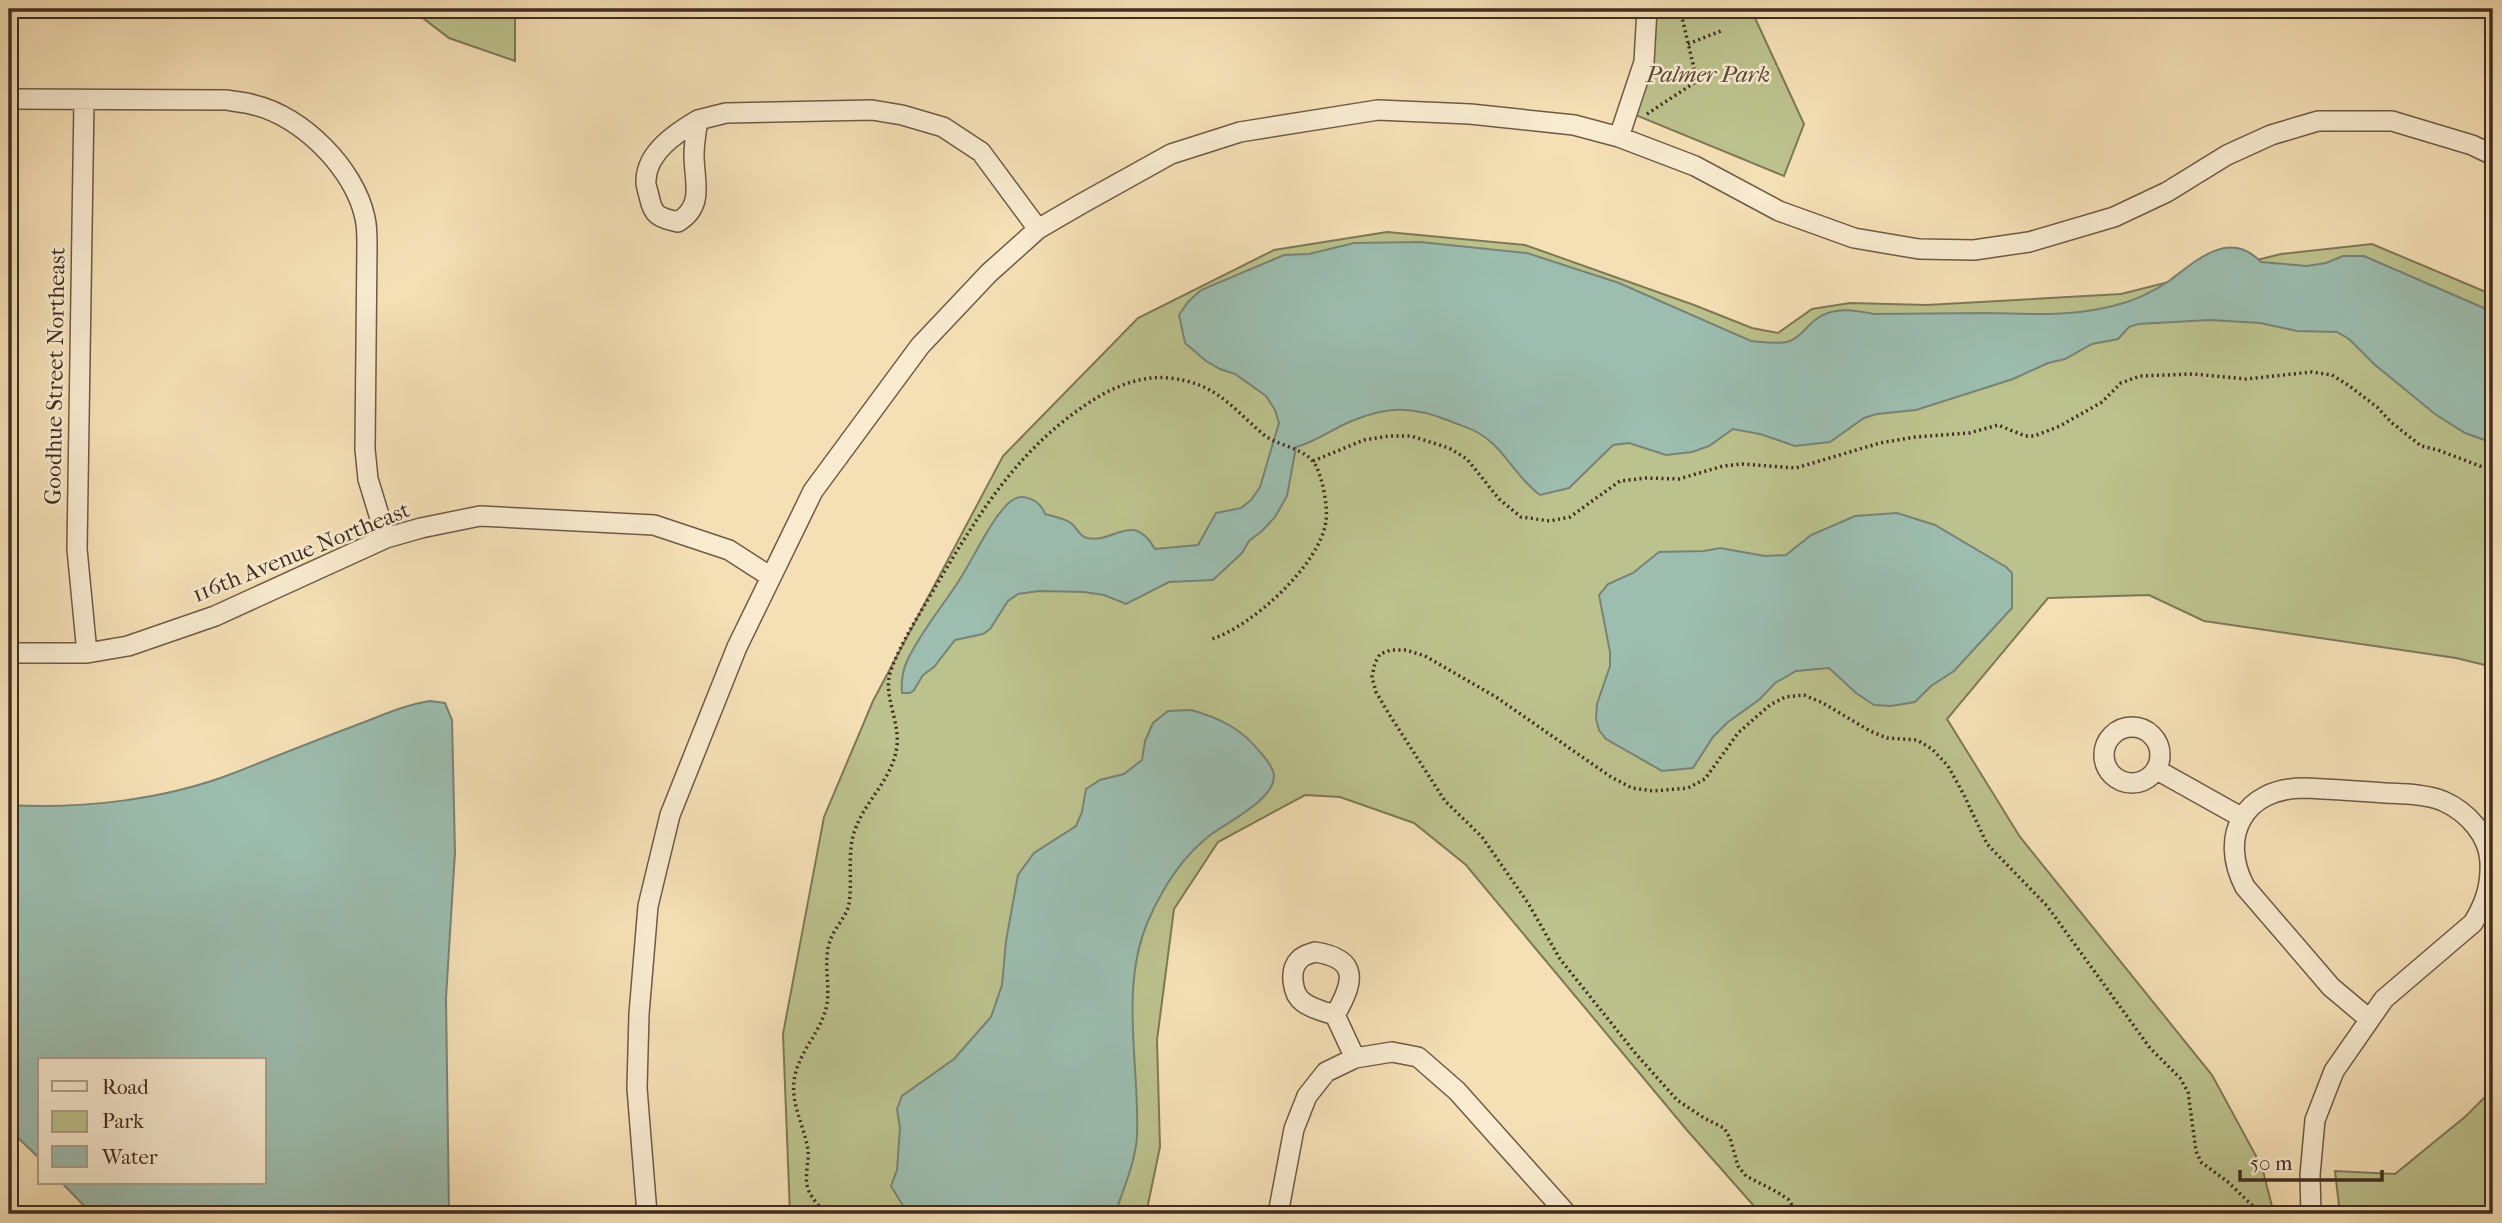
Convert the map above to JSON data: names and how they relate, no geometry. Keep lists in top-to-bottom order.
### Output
{
  "streets": {
    "street": ["Goodhue Street Northeast", "116th Avenue Northeast"]
  },
  "crossings": [
    ["Goodhue Street Northeast", "116th Avenue Northeast"]
  ],
  "parks": ["Palmer Park"],
  "legend": ["Road", "Park", "Water"],
  "scale_bar": "50 m"
}
